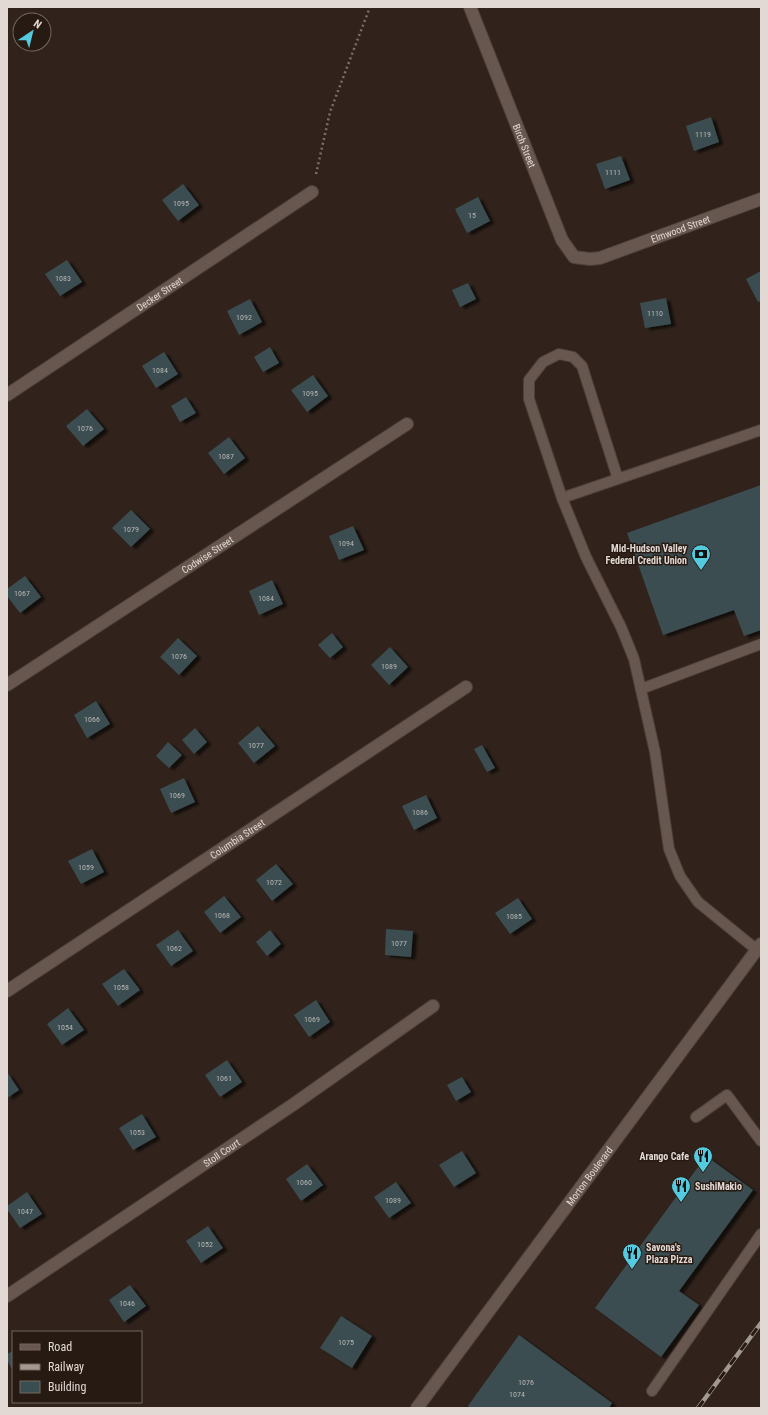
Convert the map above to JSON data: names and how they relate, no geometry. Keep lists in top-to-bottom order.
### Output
{
  "streets": {
    "street": [
      "Birch Street",
      "Elmwood Street",
      "Decker Street",
      "Codwise Street",
      "Columbia Street",
      "Stoll Court",
      "Morton Boulevard"
    ]
  },
  "crossings": [
    ["Birch Street", "Elmwood Street"]
  ],
  "places": {
    "bank": ["Mid-Hudson Valley Federal Credit Union"],
    "restaurant": ["Arango Cafe", "SushiMakio", "Savona's Plaza Pizza"]
  },
  "house_numbers": [
    "1119",
    "1111",
    "1095",
    "15",
    "1083",
    "1110",
    "1092",
    "1084",
    "1095",
    "1076",
    "1087",
    "1079",
    "1094",
    "1067",
    "1084",
    "1076",
    "1089",
    "1066",
    "1077",
    "1069",
    "1086",
    "1059",
    "1072",
    "1068",
    "1085",
    "1077",
    "1062",
    "1058",
    "1069",
    "1054",
    "1061",
    "1053",
    "1060",
    "1089",
    "1047",
    "1052",
    "1046",
    "1075",
    "1076",
    "1074"
  ],
  "legend": ["Road", "Railway", "Building"],
  "north": "top right"
}
